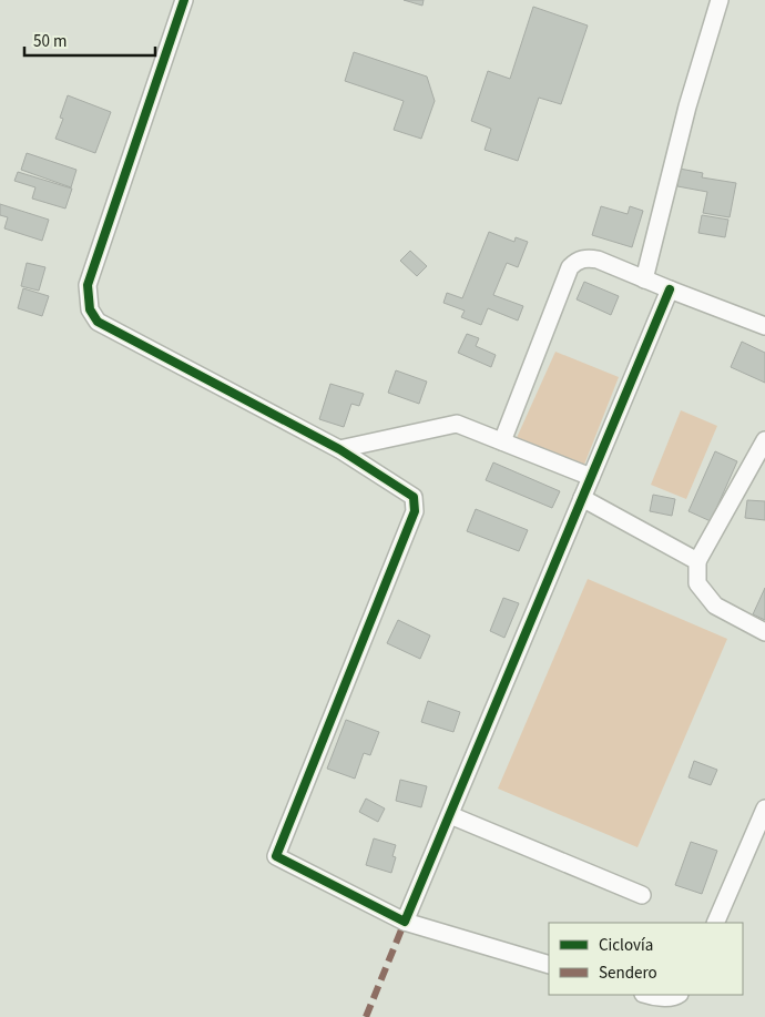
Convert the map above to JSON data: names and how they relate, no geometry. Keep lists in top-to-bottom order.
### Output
{
  "legend": ["Ciclovía", "Sendero"],
  "scale_bar": "50 m"
}
